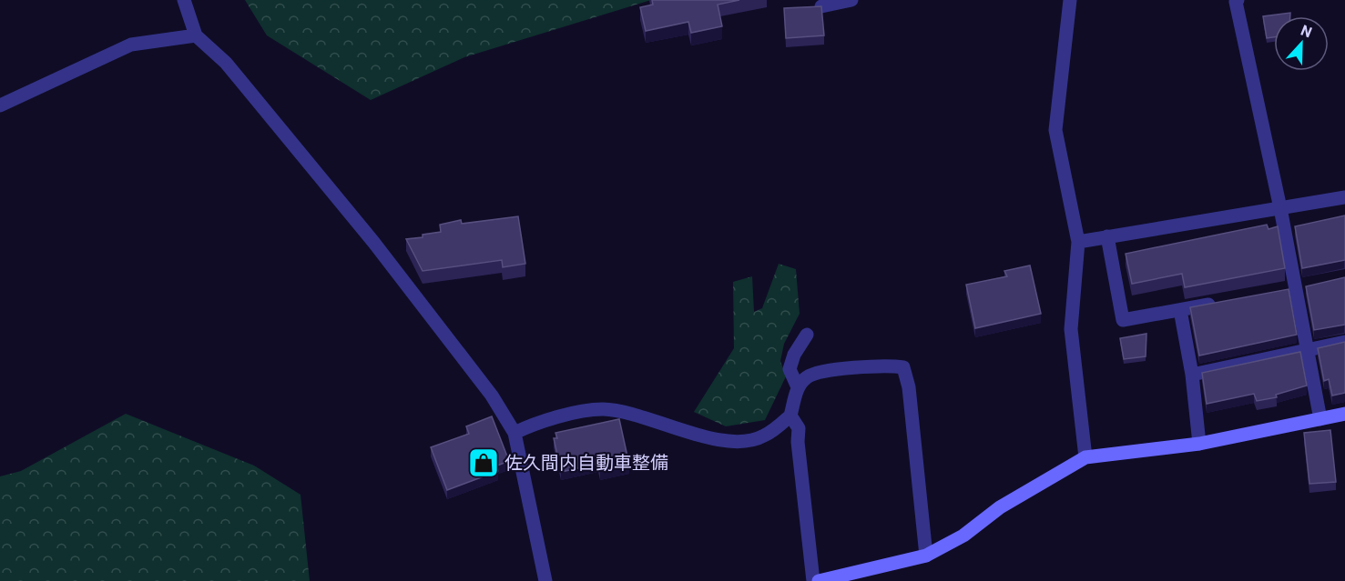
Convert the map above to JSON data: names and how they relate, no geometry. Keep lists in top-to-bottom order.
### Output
{
  "places": {
    "shop": ["佐久間内自動車整備"]
  },
  "north": "top"
}
